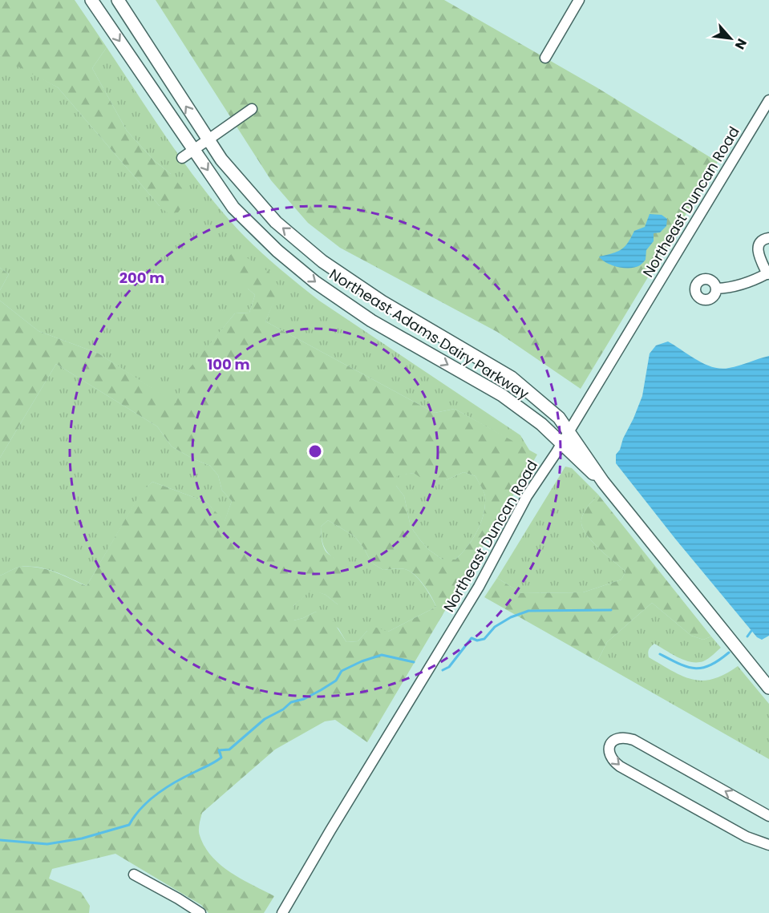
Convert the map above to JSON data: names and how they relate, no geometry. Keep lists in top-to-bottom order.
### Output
{
  "streets": {
    "main road": ["Northeast Adams Dairy Parkway"],
    "street": ["Northeast Duncan Road"]
  },
  "crossings": [
    ["Northeast Duncan Road", "Northeast Adams Dairy Parkway"]
  ],
  "north": "bottom right",
  "rings": ["200 m", "100 m"]
}
